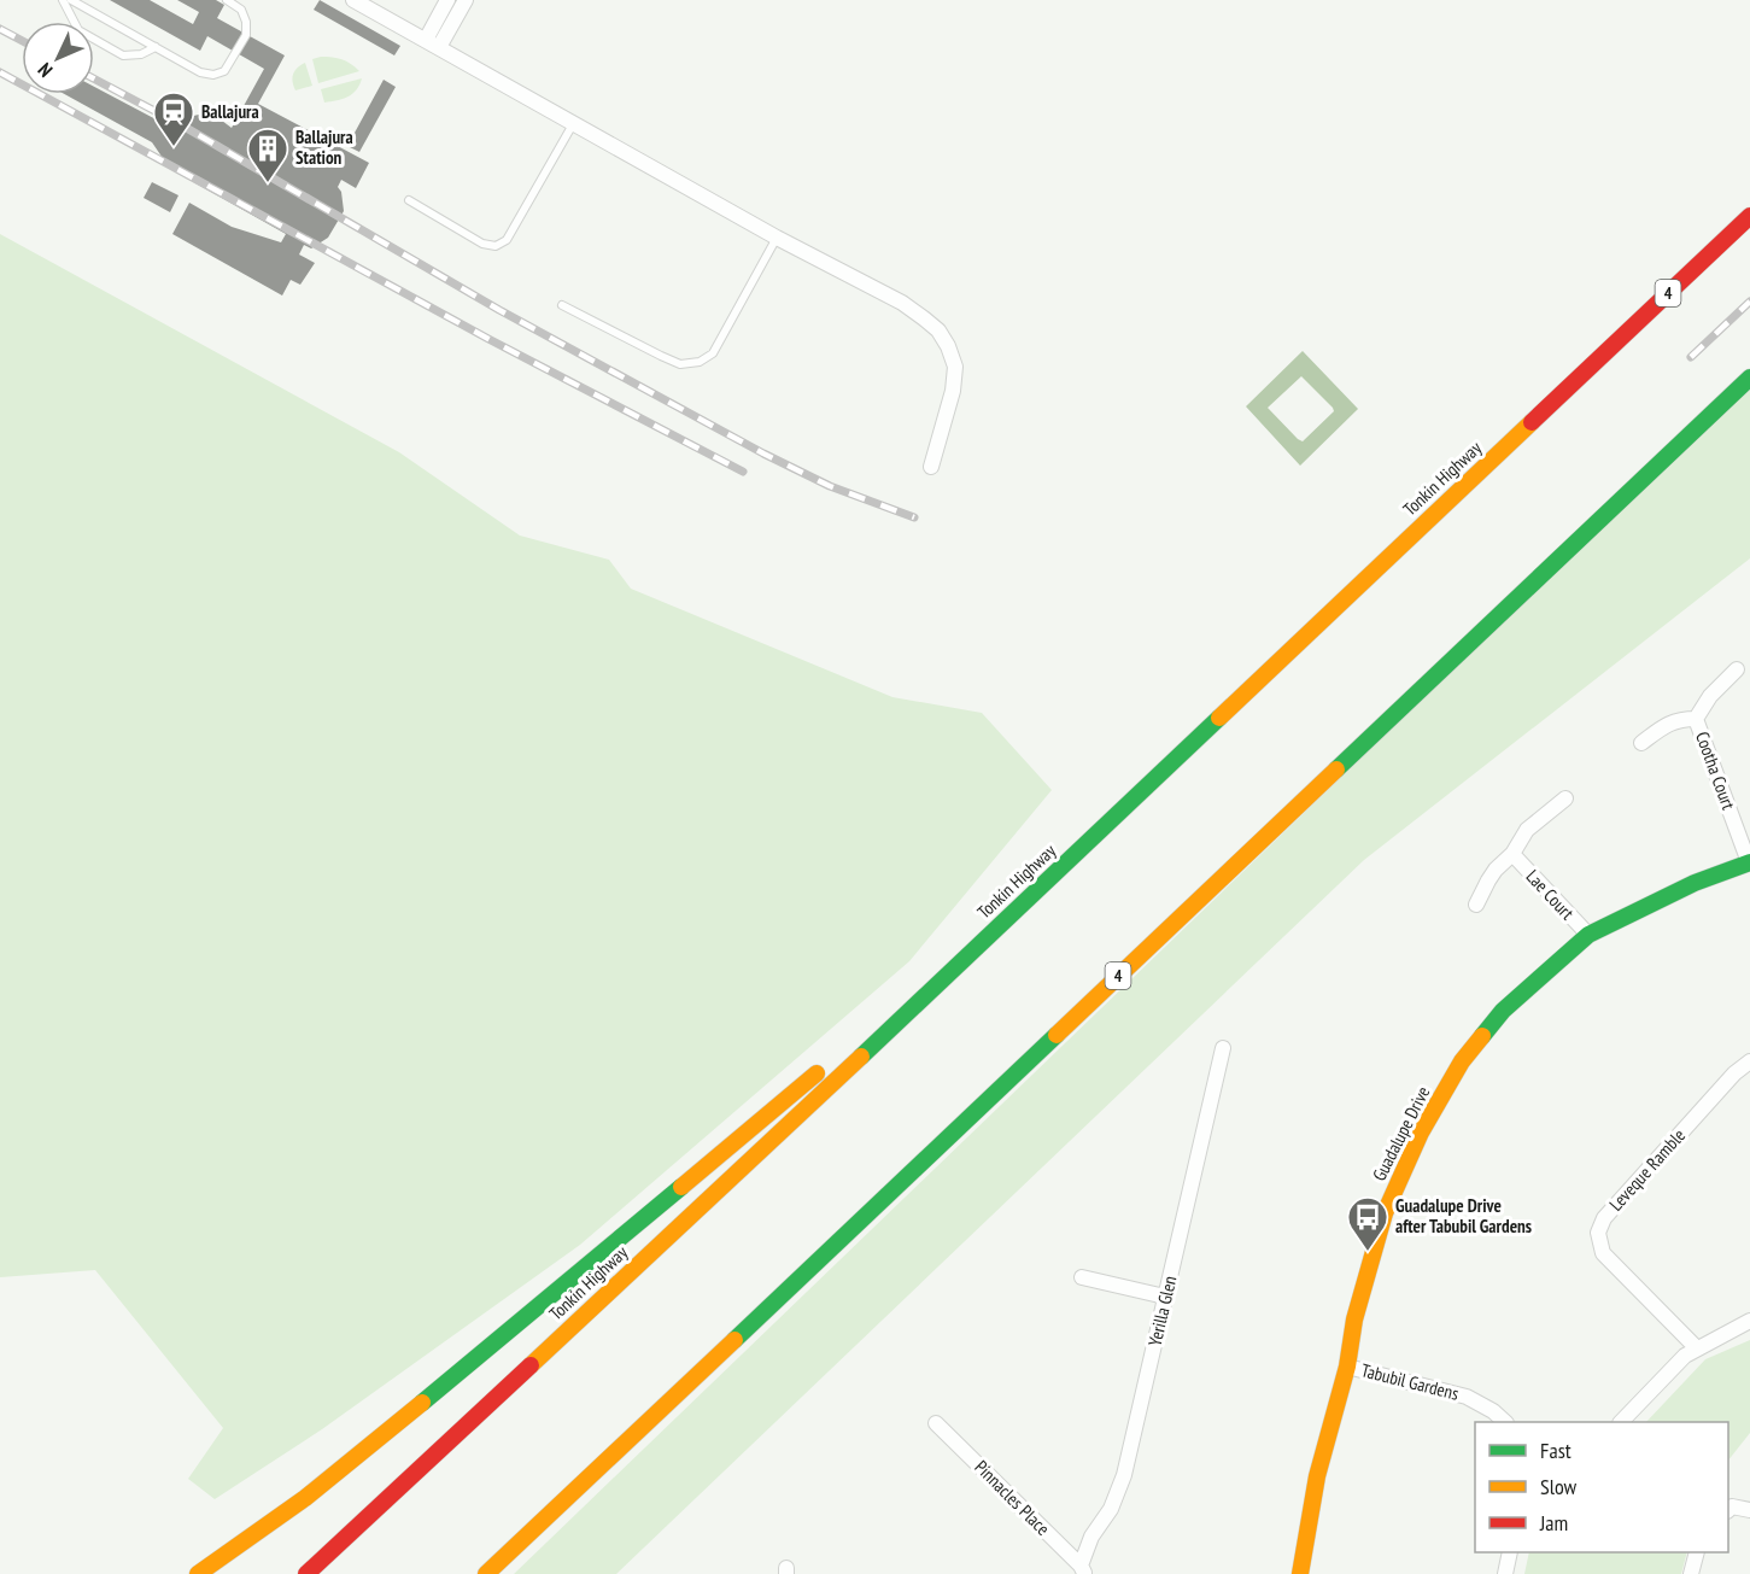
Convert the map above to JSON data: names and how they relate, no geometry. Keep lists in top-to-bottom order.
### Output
{
  "streets": {
    "main road": ["4", "Tonkin Highway", "Guadalupe Drive"],
    "street": [
      "Cootha Court",
      "Lae Court",
      "Leveque Ramble",
      "Yerilla Glen",
      "Tabubil Gardens",
      "Pinnacles Place"
    ]
  },
  "crossings": [
    ["Cootha Court", "Guadalupe Drive"],
    ["Lae Court", "Guadalupe Drive"],
    ["Guadalupe Drive", "Tabubil Gardens"],
    ["Yerilla Glen", "Pinnacles Place"]
  ],
  "places": {
    "station": ["Ballajura"],
    "building": ["Ballajura Station"],
    "bus stop": ["Guadalupe Drive after Tabubil Gardens"]
  },
  "legend": ["Fast", "Slow", "Jam"],
  "north": "bottom left"
}
